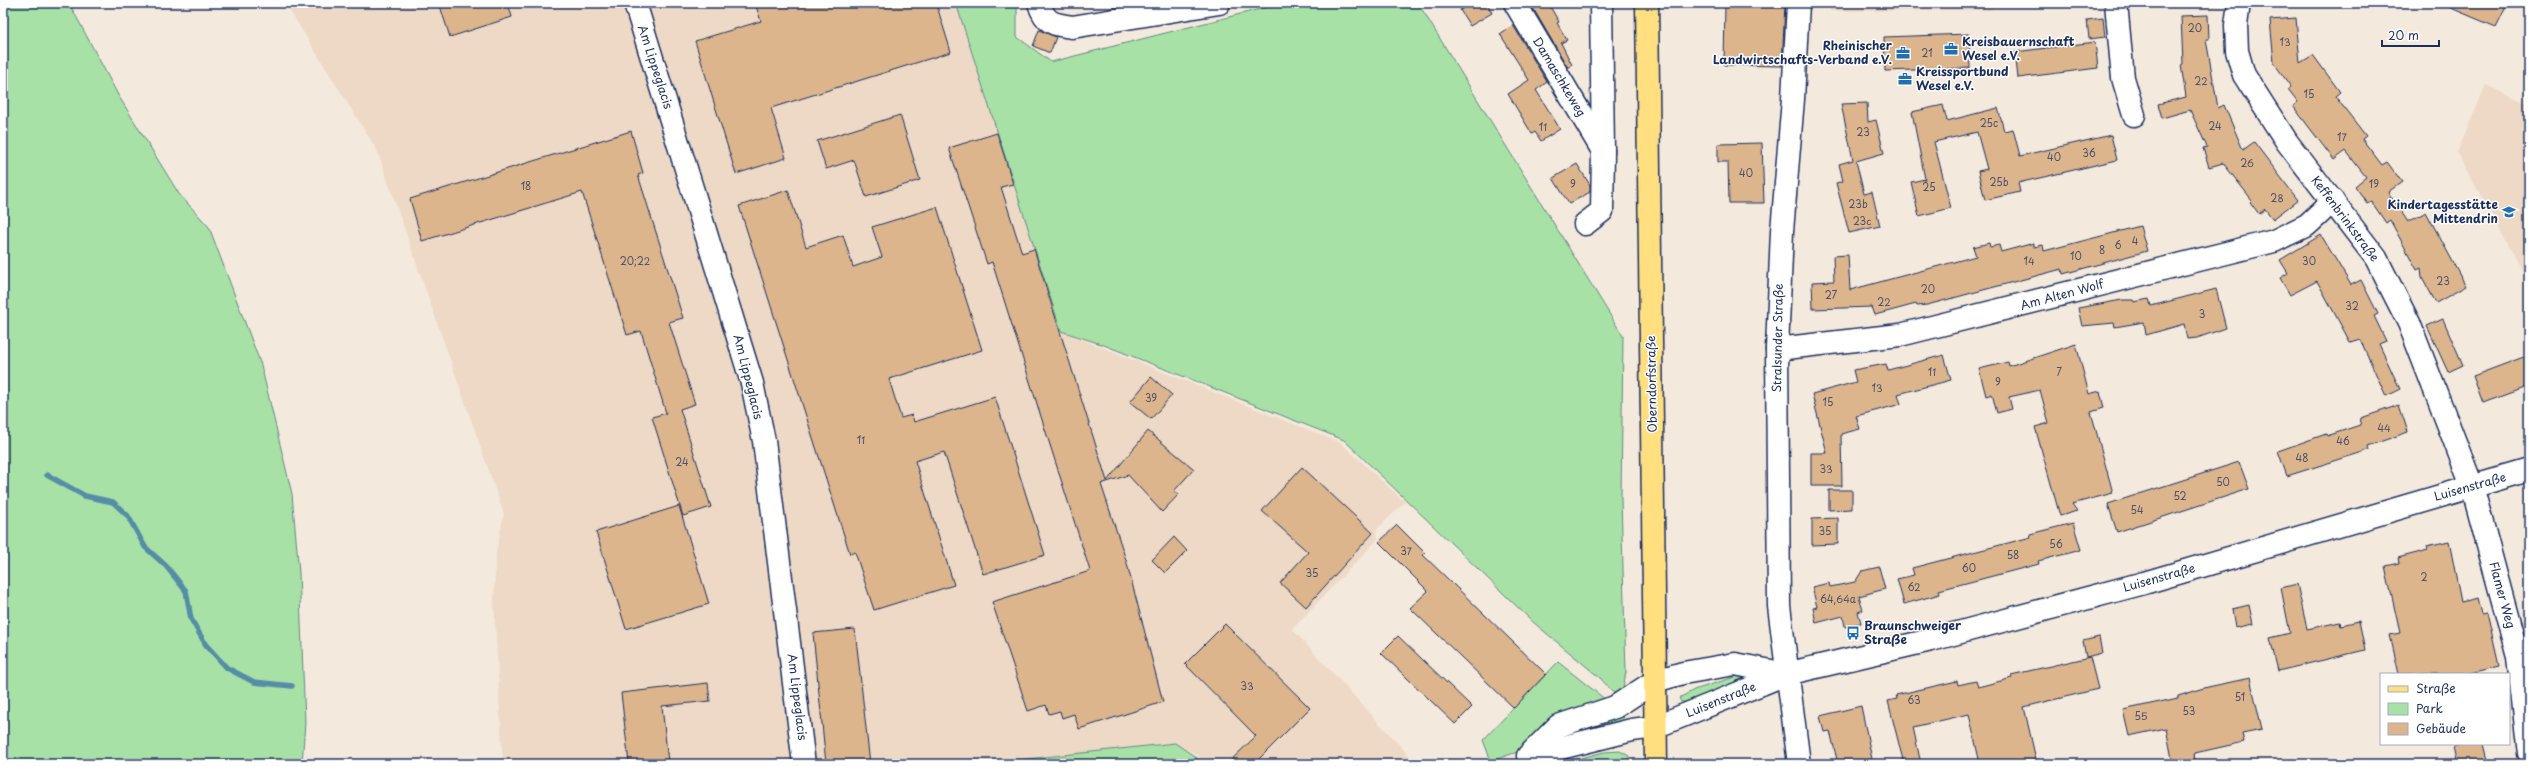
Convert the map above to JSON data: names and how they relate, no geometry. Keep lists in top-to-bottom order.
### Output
{
  "streets": {
    "main road": ["Oberndorfstraße"],
    "street": [
      "Am Lippeglacis",
      "Damaschkeweg",
      "Keffenbrinkstraße",
      "Am Alten Wolf",
      "Stralsunder Straße",
      "Luisenstraße",
      "Flamer Weg"
    ]
  },
  "crossings": [
    ["Keffenbrinkstraße", "Am Alten Wolf"],
    ["Keffenbrinkstraße", "Luisenstraße"],
    ["Keffenbrinkstraße", "Flamer Weg"],
    ["Am Alten Wolf", "Stralsunder Straße"],
    ["Stralsunder Straße", "Luisenstraße"],
    ["Oberndorfstraße", "Luisenstraße"],
    ["Luisenstraße", "Flamer Weg"]
  ],
  "places": {
    "office": ["Kreisbauernschaft Wesel e.V.", "Rheinischer Landwirtschafts-Verband e.V.", "Kreissportbund Wesel e.V."],
    "school or university": ["Kindertagesstätte Mittendrin"],
    "bus stop": ["Braunschweiger Straße"]
  },
  "house_numbers": [
    "20",
    "13",
    "21",
    "22",
    "15",
    "25c",
    "24",
    "11",
    "23",
    "17",
    "36",
    "40",
    "26",
    "40",
    "25b",
    "9",
    "19",
    "18",
    "25",
    "28",
    "23b",
    "23c",
    "4",
    "6",
    "8",
    "10",
    "20;22",
    "14",
    "30",
    "23",
    "20",
    "27",
    "22",
    "32",
    "3",
    "11",
    "7",
    "9",
    "13",
    "39",
    "15",
    "44",
    "11",
    "46",
    "48",
    "24",
    "33",
    "50",
    "52",
    "54",
    "35",
    "56",
    "37",
    "58",
    "60",
    "35",
    "2",
    "62",
    "64,64a",
    "33",
    "51",
    "63",
    "53",
    "55"
  ],
  "legend": ["Straße", "Park", "Gebäude"],
  "scale_bar": "20 m"
}
